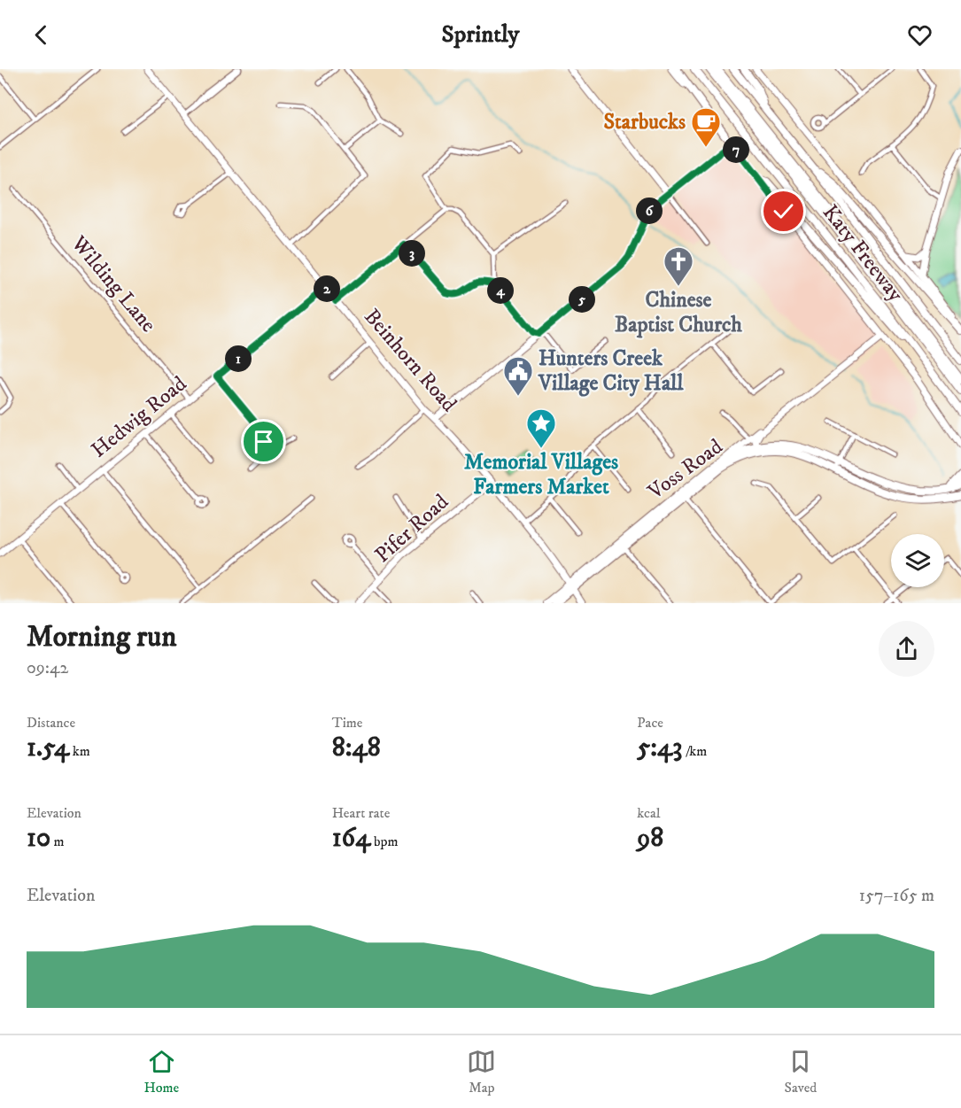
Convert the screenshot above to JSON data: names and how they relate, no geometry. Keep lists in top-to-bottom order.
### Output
{
  "streets": {
    "highway": ["Katy Freeway"],
    "main road": ["Voss Road"],
    "street": [
      "Wilding Lane",
      "Beinhorn Road",
      "Hedwig Road",
      "Pifer Road"
    ]
  },
  "crossings": [
    ["Wilding Lane", "Hedwig Road"],
    ["Beinhorn Road", "Hedwig Road"],
    ["Beinhorn Road", "Voss Road"],
    ["Beinhorn Road", "Pifer Road"]
  ],
  "places": {
    "cafe": ["Starbucks"],
    "church": ["Chinese Baptist Church"],
    "public building": ["Hunters Creek Village City Hall"],
    "place": ["Memorial Villages Farmers Market"]
  },
  "page": {
    "header": "Sprintly",
    "pins": [
      "7",
      "6",
      "3",
      "2",
      "4",
      "5",
      "1"
    ],
    "heading": ["Morning run", "09:42"],
    "stats": [
      ["Distance", "1.54 km"],
      ["Time", "8:48"],
      ["Pace", "5:43 /km"],
      ["Elevation", "10 m"],
      ["Heart rate", "164 bpm"],
      ["kcal", "98"]
    ],
    "chart": ["Elevation", "157–165 m"],
    "tabs": ["Home", "Map", "Saved"]
  }
}
